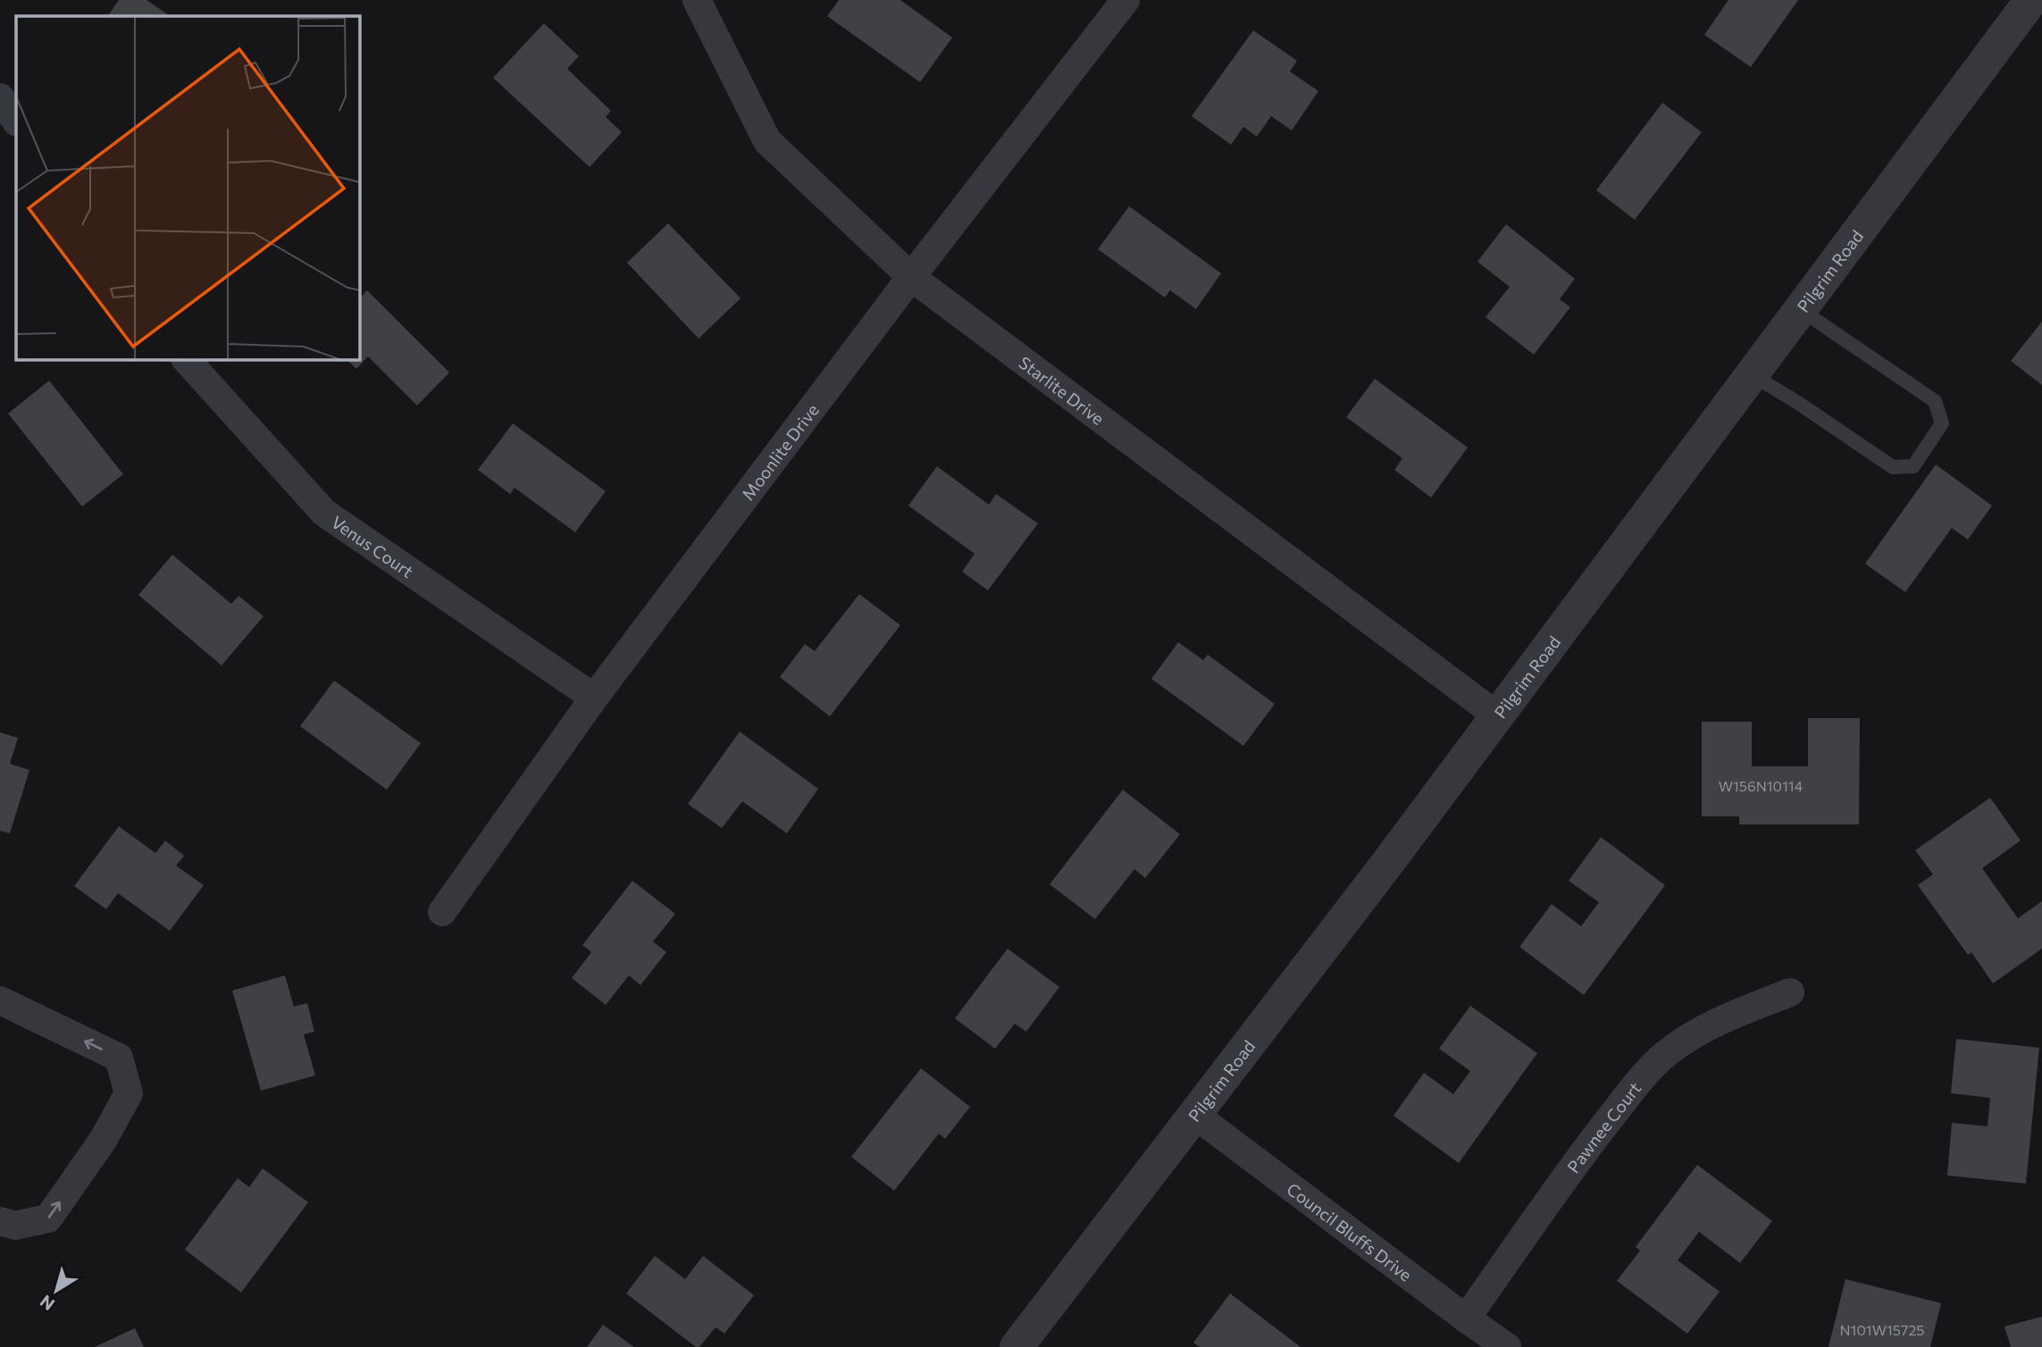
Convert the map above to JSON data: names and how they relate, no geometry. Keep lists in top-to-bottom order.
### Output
{
  "streets": {
    "street": [
      "Pilgrim Road",
      "Starlite Drive",
      "Moonlite Drive",
      "Venus Court",
      "Pawnee Court",
      "Council Bluffs Drive"
    ]
  },
  "crossings": [
    ["Pilgrim Road", "Starlite Drive"],
    ["Pilgrim Road", "Council Bluffs Drive"],
    ["Starlite Drive", "Moonlite Drive"],
    ["Moonlite Drive", "Venus Court"],
    ["Pawnee Court", "Council Bluffs Drive"]
  ],
  "house_numbers": ["W156N10114", "N101W15725"],
  "north": "bottom left"
}
